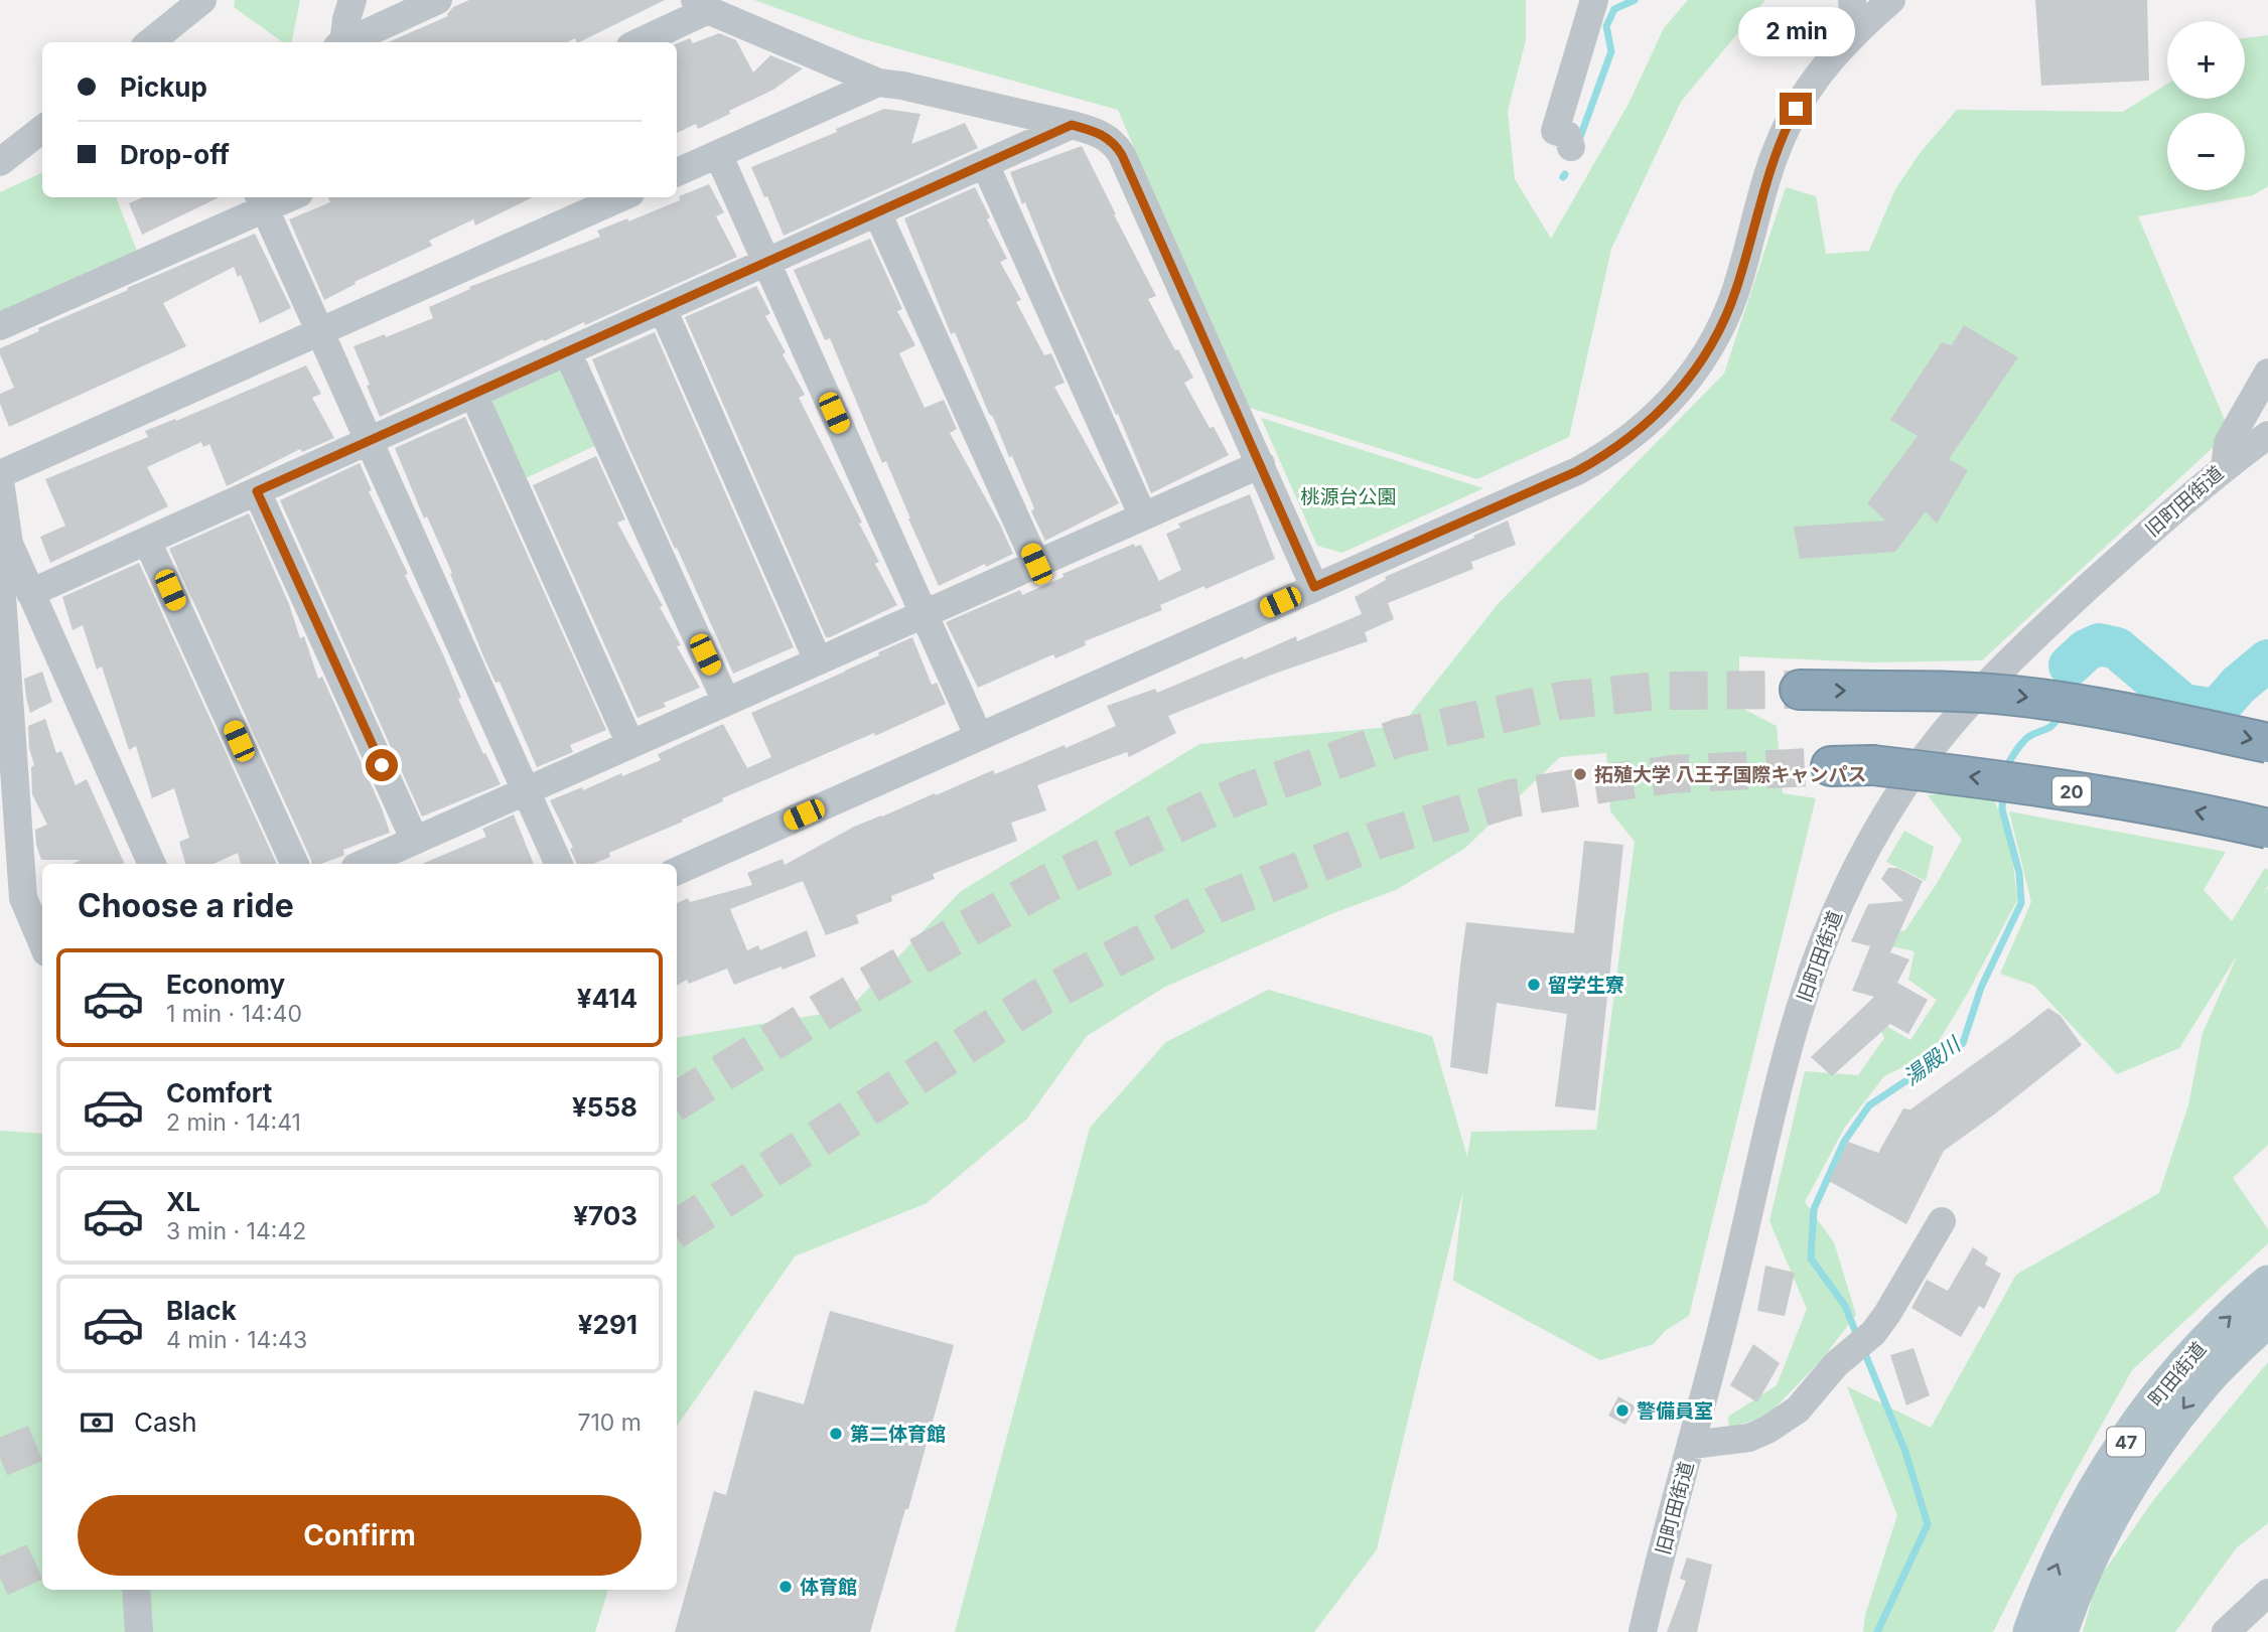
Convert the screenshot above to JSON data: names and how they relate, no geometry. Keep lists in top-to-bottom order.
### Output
{
  "streets": {
    "highway": ["20"],
    "main road": ["町田街道", "47"],
    "street": ["旧町田街道"]
  },
  "water": ["湯殿川"],
  "parks": ["桃源台公園"],
  "places": [
    "拓殖大学 八王子国際キャンパス",
    "留学生寮",
    "警備員室",
    "第二体育館",
    "体育館"
  ],
  "page": {
    "bubble": "2 min",
    "map_buttons": ["+", "−"],
    "banner": ["Pickup", "Drop-off"],
    "heading": "Choose a ride",
    "list": [
      {
        "name": "Economy",
        "note": "1 min · 14:40",
        "value": "¥414"
      },
      {
        "name": "Comfort",
        "note": "2 min · 14:41",
        "value": "¥558"
      },
      {
        "name": "XL",
        "note": "3 min · 14:42",
        "value": "¥703"
      },
      {
        "name": "Black",
        "note": "4 min · 14:43",
        "value": "¥291"
      }
    ],
    "pay": ["Cash", "710 m"],
    "buttons": "Confirm"
  }
}
